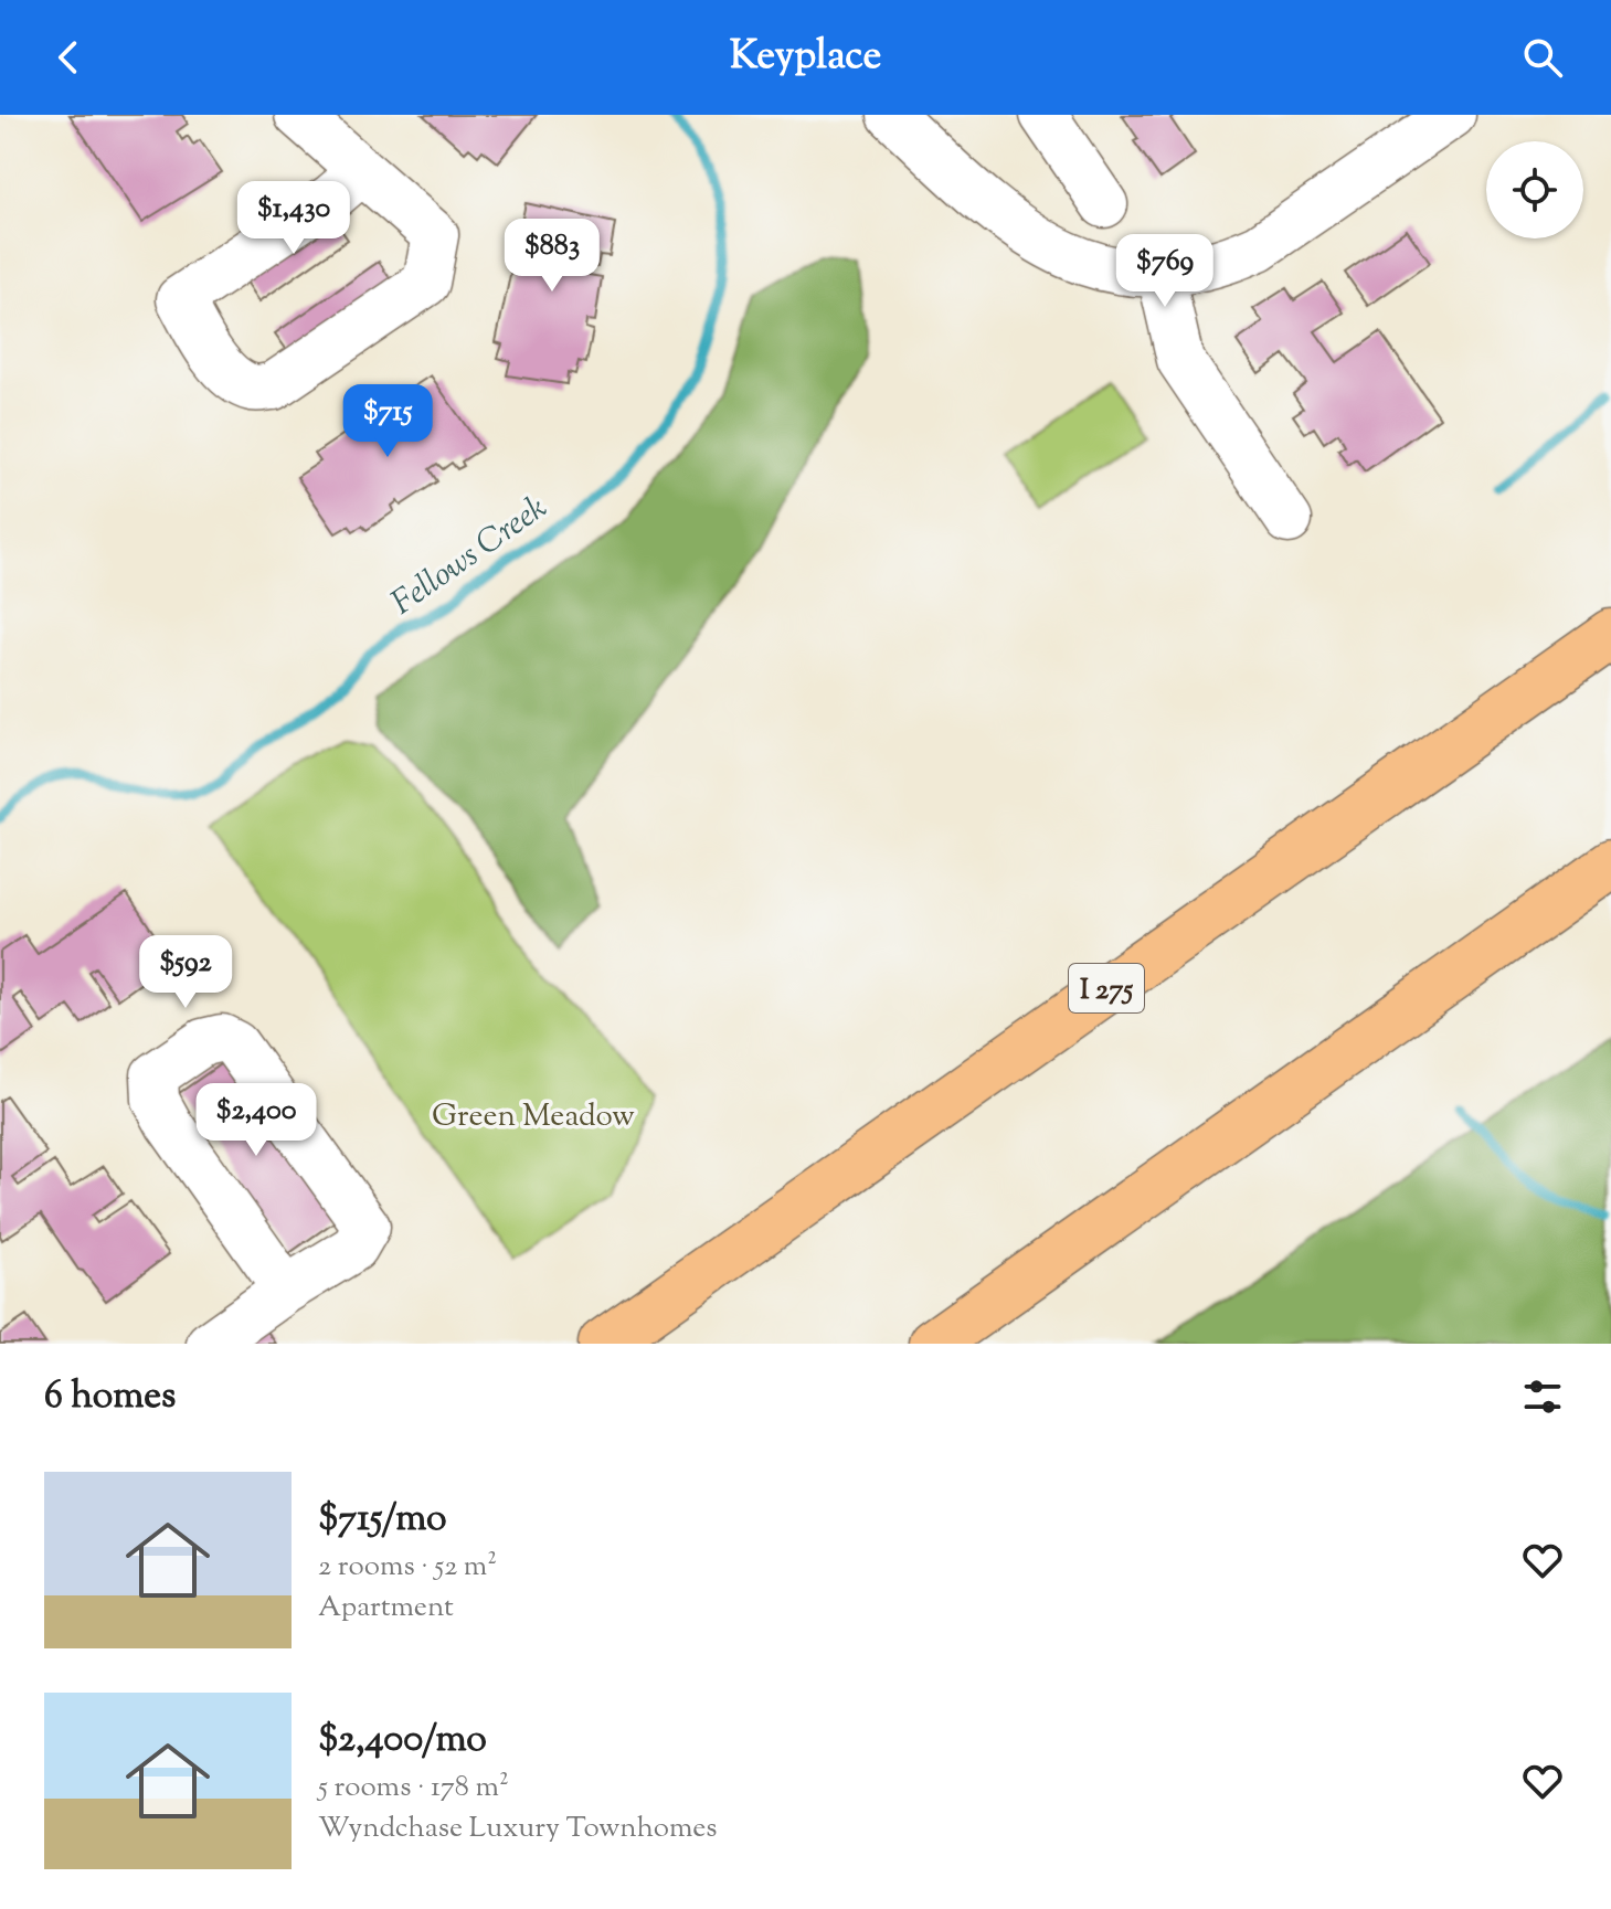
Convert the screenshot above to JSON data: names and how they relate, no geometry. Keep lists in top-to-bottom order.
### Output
{
  "streets": {
    "highway": ["I 275"]
  },
  "water": ["Fellows Creek"],
  "parks": ["Green Meadow"],
  "page": {
    "header": "Keyplace",
    "price": [
      "$1,430",
      "$883",
      "$769",
      "$715",
      "$592",
      "$2,400"
    ],
    "heading": "6 homes",
    "list": [
      {
        "name": "$715/mo",
        "note": "2 rooms · 52 m² · Apartment"
      },
      {
        "name": "$2,400/mo",
        "note": "5 rooms · 178 m² · Wyndchase Luxury Townhomes"
      }
    ]
  }
}
